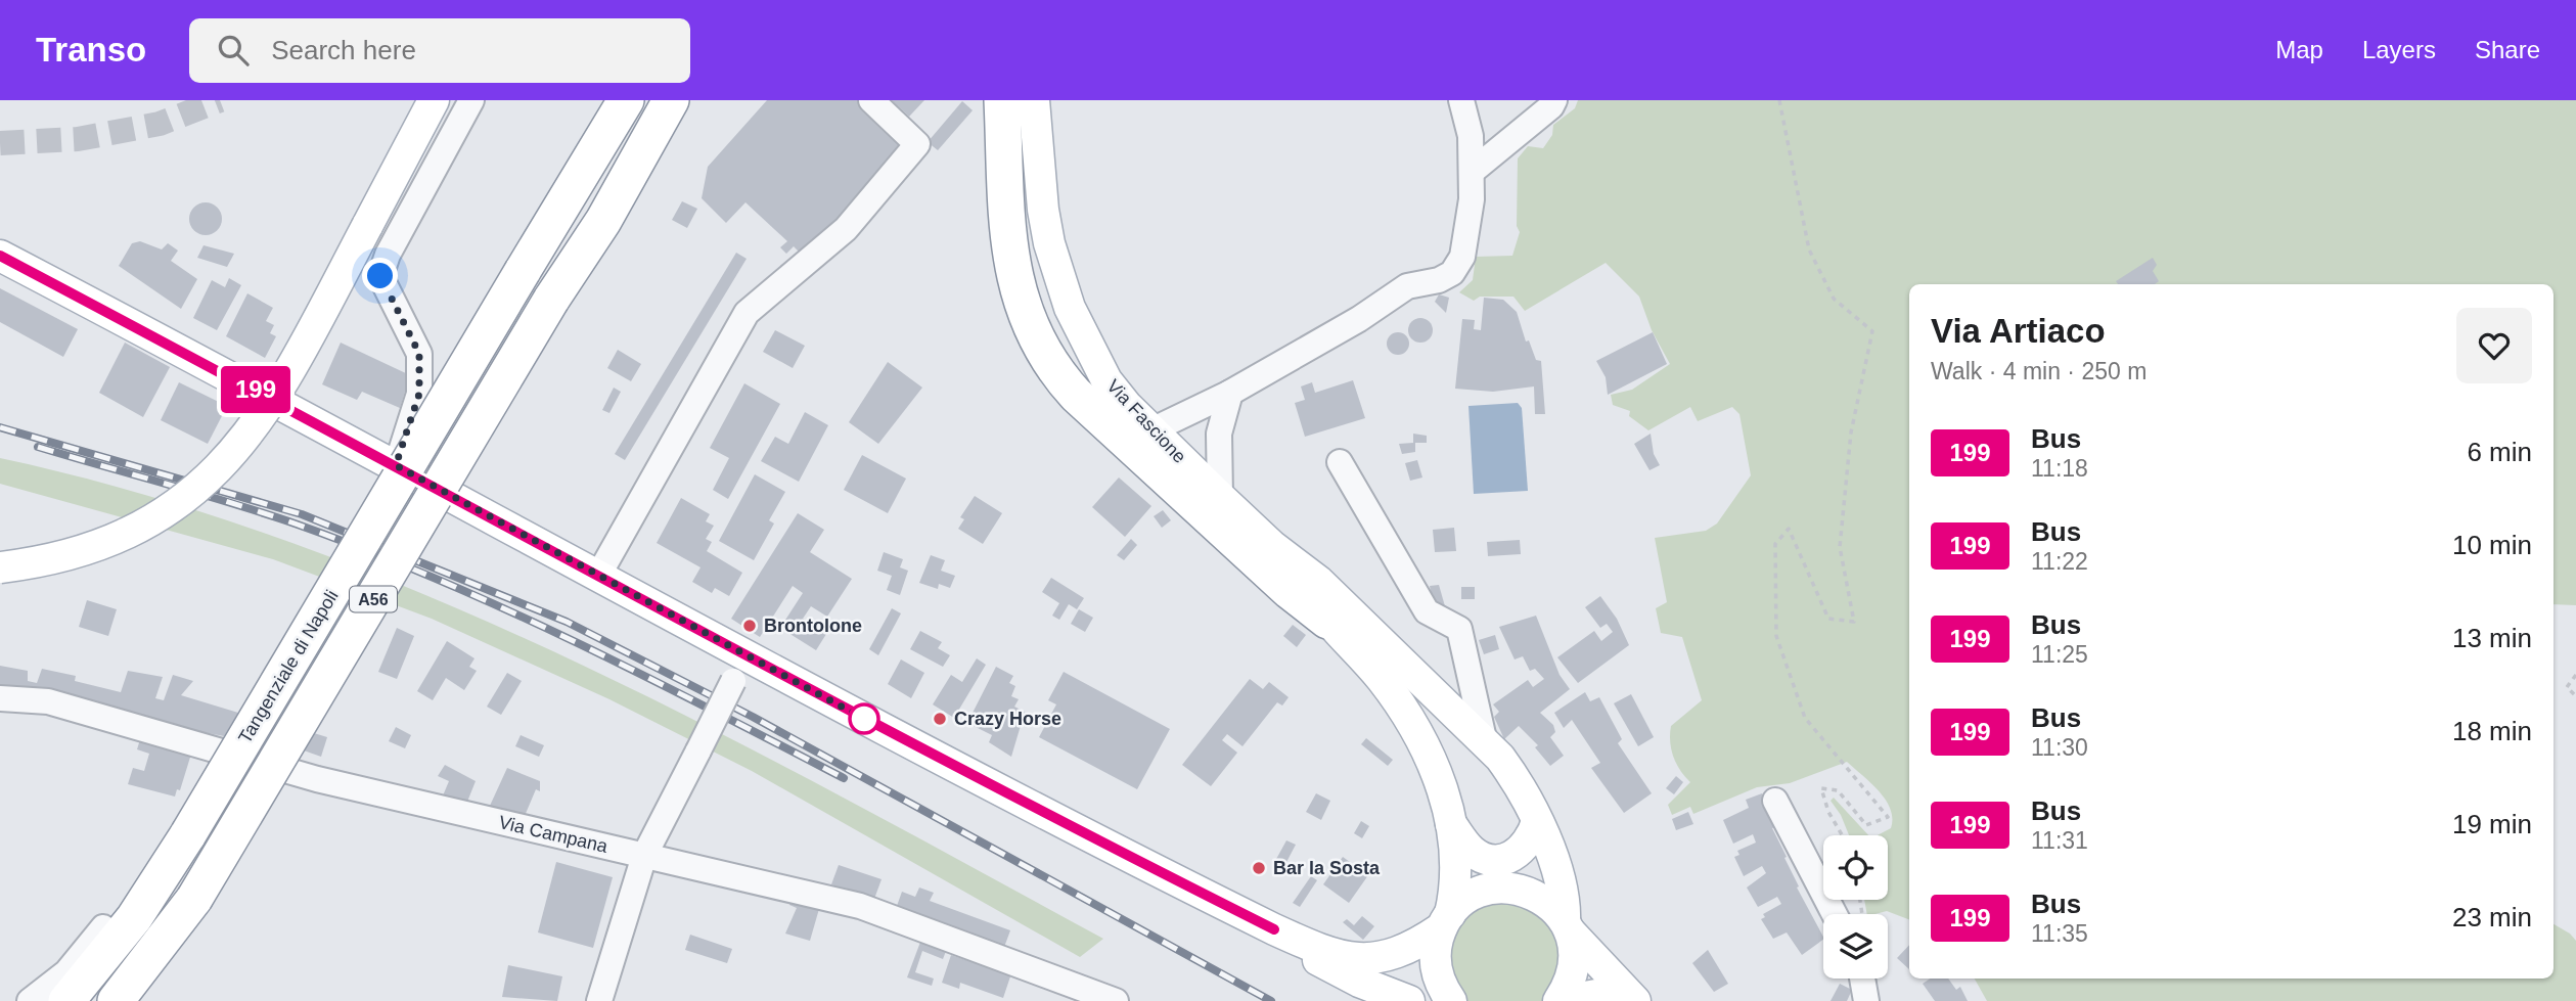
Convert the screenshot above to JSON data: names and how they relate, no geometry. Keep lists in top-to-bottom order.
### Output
{
  "streets": {
    "highway": ["A56", "Tangenziale di Napoli"],
    "main road": ["Via Fascione"],
    "street": ["Via Campana"]
  },
  "places": ["Brontolone", "Crazy Horse", "Bar la Sosta"],
  "lines": ["bus line 199"],
  "page": {
    "header": "Transo",
    "search": "Search here",
    "nav": ["Map", "Layers", "Share"],
    "on_map": "199",
    "heading": ["Via Artiaco", "Walk · 4 min · 250 m"],
    "list": [
      {
        "mark": "199",
        "name": "Bus",
        "note": "11:18",
        "value": "6 min"
      },
      {
        "mark": "199",
        "name": "Bus",
        "note": "11:22",
        "value": "10 min"
      },
      {
        "mark": "199",
        "name": "Bus",
        "note": "11:25",
        "value": "13 min"
      },
      {
        "mark": "199",
        "name": "Bus",
        "note": "11:30",
        "value": "18 min"
      },
      {
        "mark": "199",
        "name": "Bus",
        "note": "11:31",
        "value": "19 min"
      },
      {
        "mark": "199",
        "name": "Bus",
        "note": "11:35",
        "value": "23 min"
      }
    ]
  }
}
